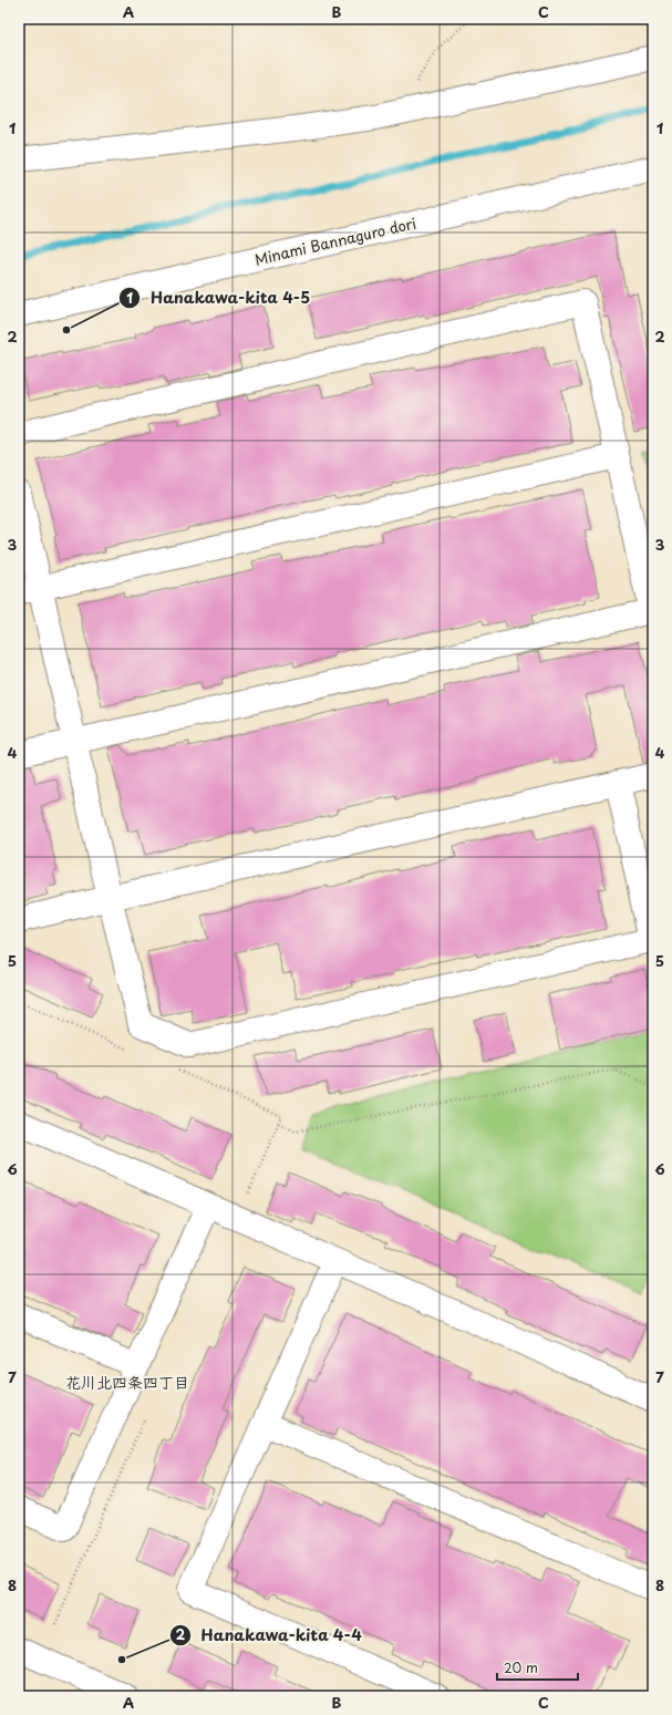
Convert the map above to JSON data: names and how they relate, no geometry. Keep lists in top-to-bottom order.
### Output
{
  "streets": {
    "street": ["Minami Bannaguro dori"]
  },
  "districts": ["花川北四条四丁目"],
  "places": ["Hanakawa-kita 4-5", "Hanakawa-kita 4-4"],
  "scale_bar": "20 m",
  "grid": {
    "columns": ["A", "B", "C"],
    "rows": [
      "1",
      "2",
      "3",
      "4",
      "5",
      "6",
      "7",
      "8"
    ]
  }
}
